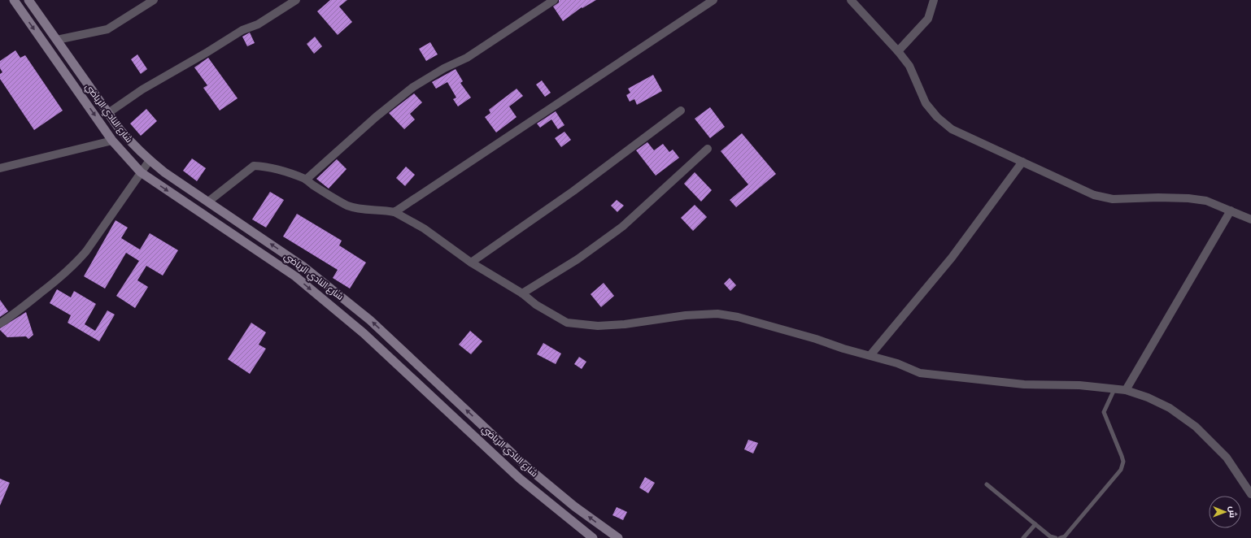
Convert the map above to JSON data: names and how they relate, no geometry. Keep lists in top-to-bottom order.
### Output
{
  "streets": {
    "main road": ["شارع النادي الرياضي"]
  },
  "north": "right"
}
